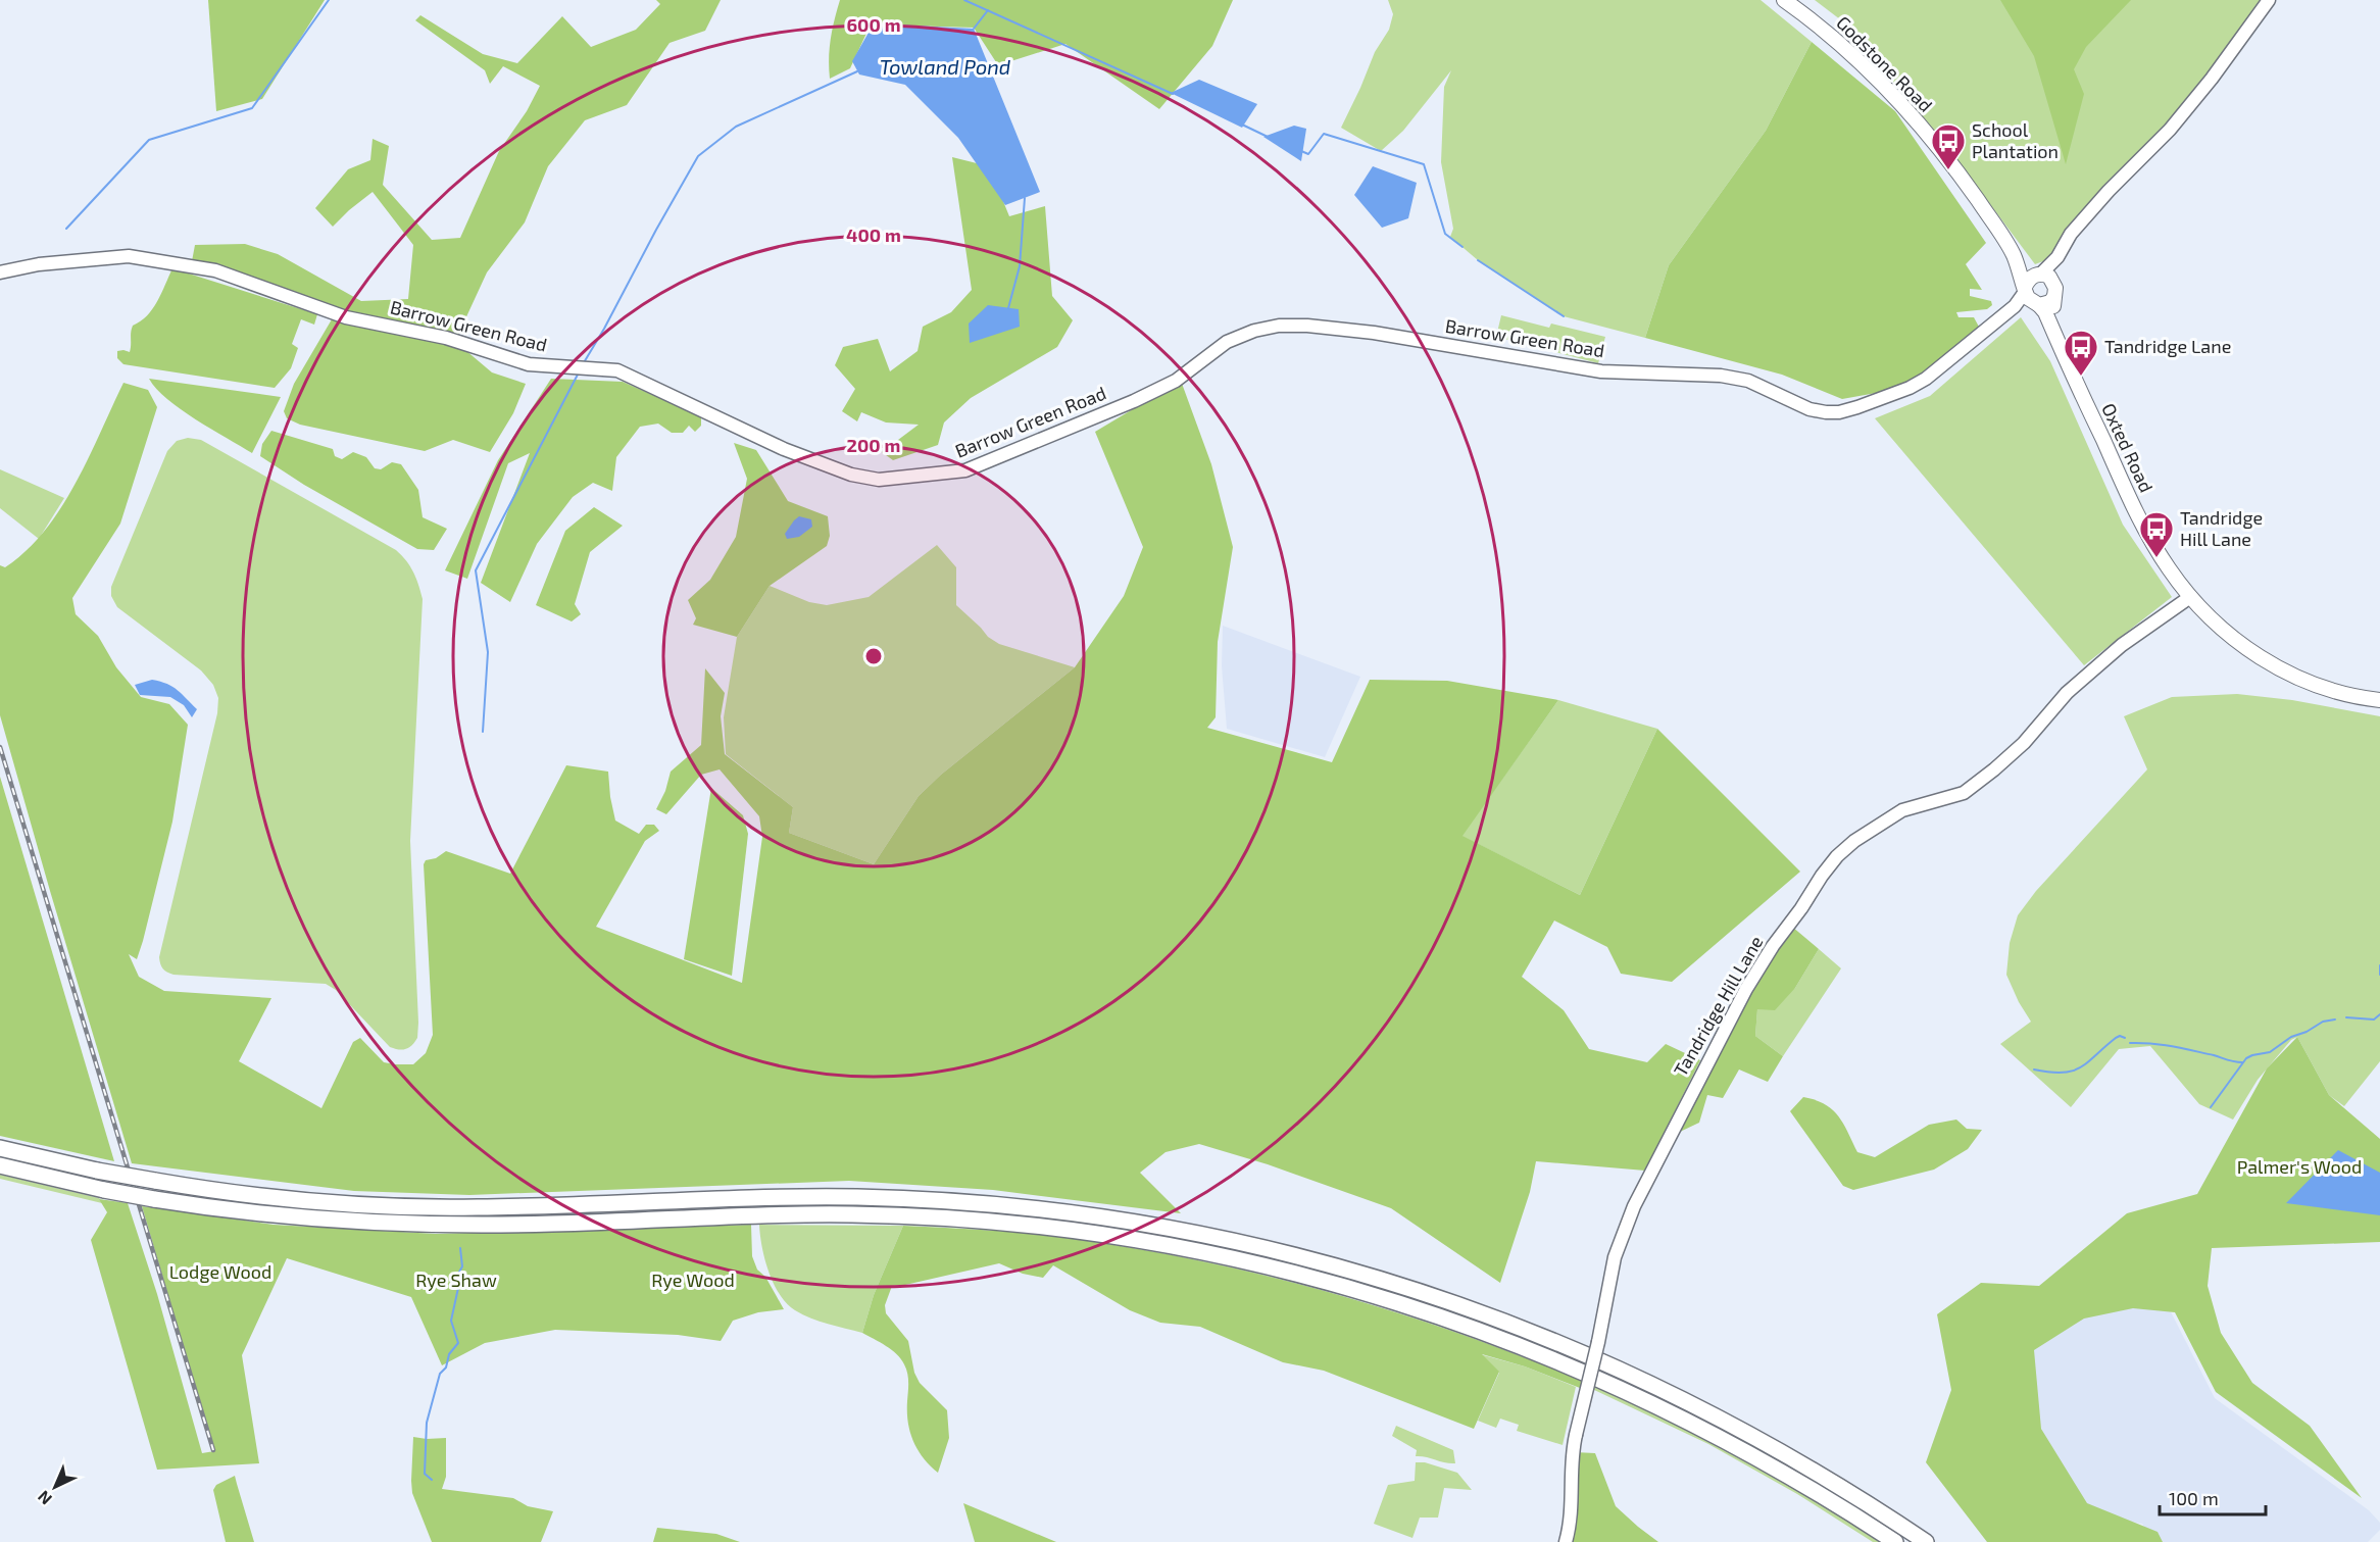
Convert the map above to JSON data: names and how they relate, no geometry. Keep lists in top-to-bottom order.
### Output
{
  "streets": {
    "main road": ["Godstone Road", "Oxted Road"],
    "street": ["Barrow Green Road", "Tandridge Hill Lane"]
  },
  "crossings": [
    ["Godstone Road", "Barrow Green Road"],
    ["Godstone Road", "Oxted Road"],
    ["Barrow Green Road", "Oxted Road"],
    ["Oxted Road", "Tandridge Hill Lane"]
  ],
  "water": ["Towland Pond"],
  "parks": [
    "Palmer's Wood",
    "Lodge Wood",
    "Rye Shaw",
    "Rye Wood"
  ],
  "places": {
    "bus stop": ["School Plantation", "Tandridge Lane", "Tandridge Hill Lane"]
  },
  "scale_bar": "100 m",
  "north": "bottom left",
  "rings": ["600 m", "400 m", "200 m"]
}
